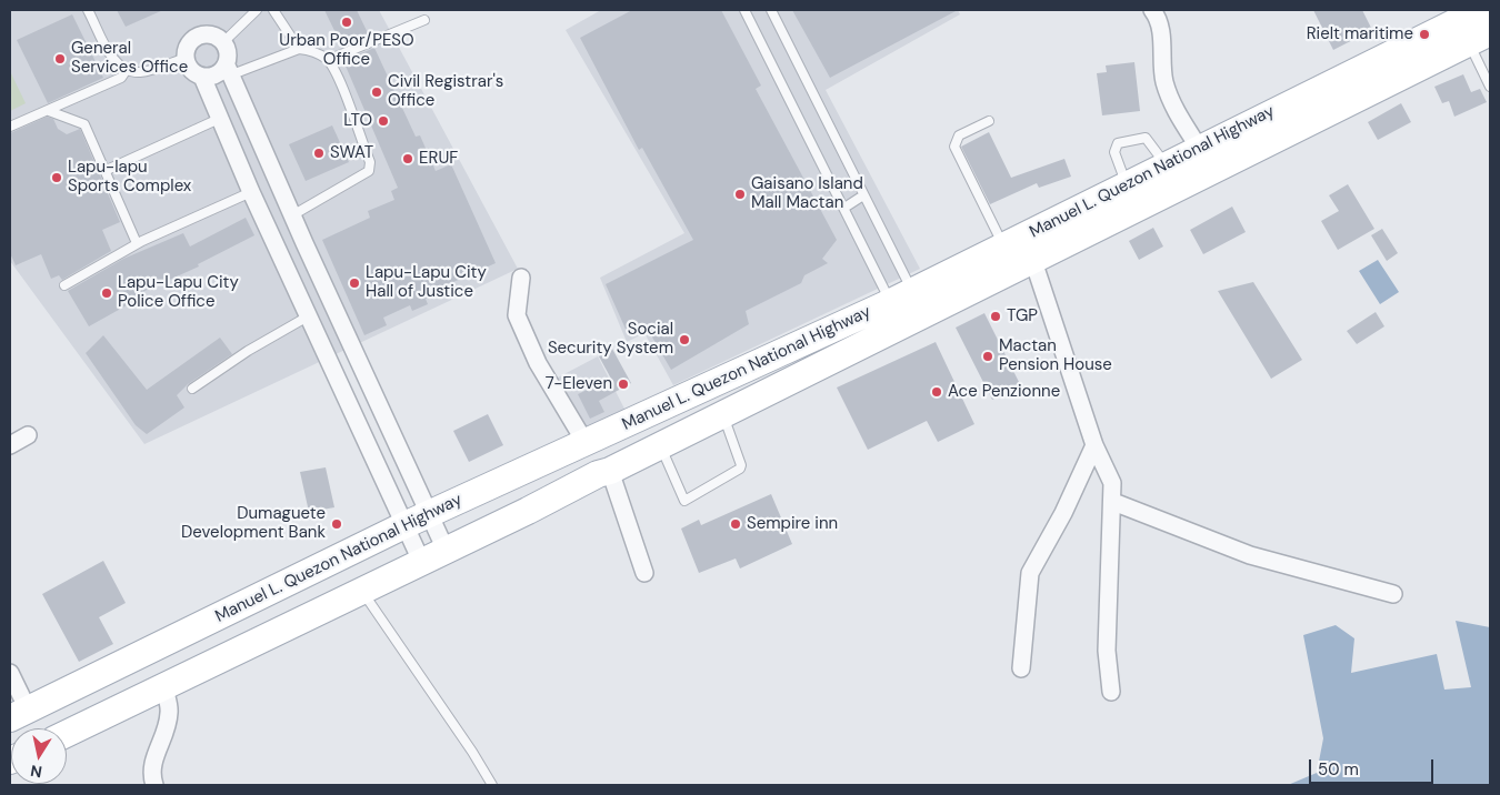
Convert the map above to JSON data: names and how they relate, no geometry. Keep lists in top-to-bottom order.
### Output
{
  "streets": {
    "main road": ["Manuel L. Quezon National Highway"]
  },
  "places": [
    "Urban Poor/PESO Office",
    "Rielt maritime",
    "General Services Office",
    "Civil Registrar's Office",
    "LTO",
    "SWAT",
    "ERUF",
    "Lapu-lapu Sports Complex",
    "Gaisano Island Mall Mactan",
    "Lapu-Lapu City Hall of Justice",
    "Lapu-Lapu City Police Office",
    "TGP",
    "Social Security System",
    "Mactan Pension House",
    "7-Eleven",
    "Ace Penzionne",
    "Dumaguete Development Bank",
    "Sempire inn"
  ],
  "scale_bar": "50 m",
  "north": "bottom"
}
